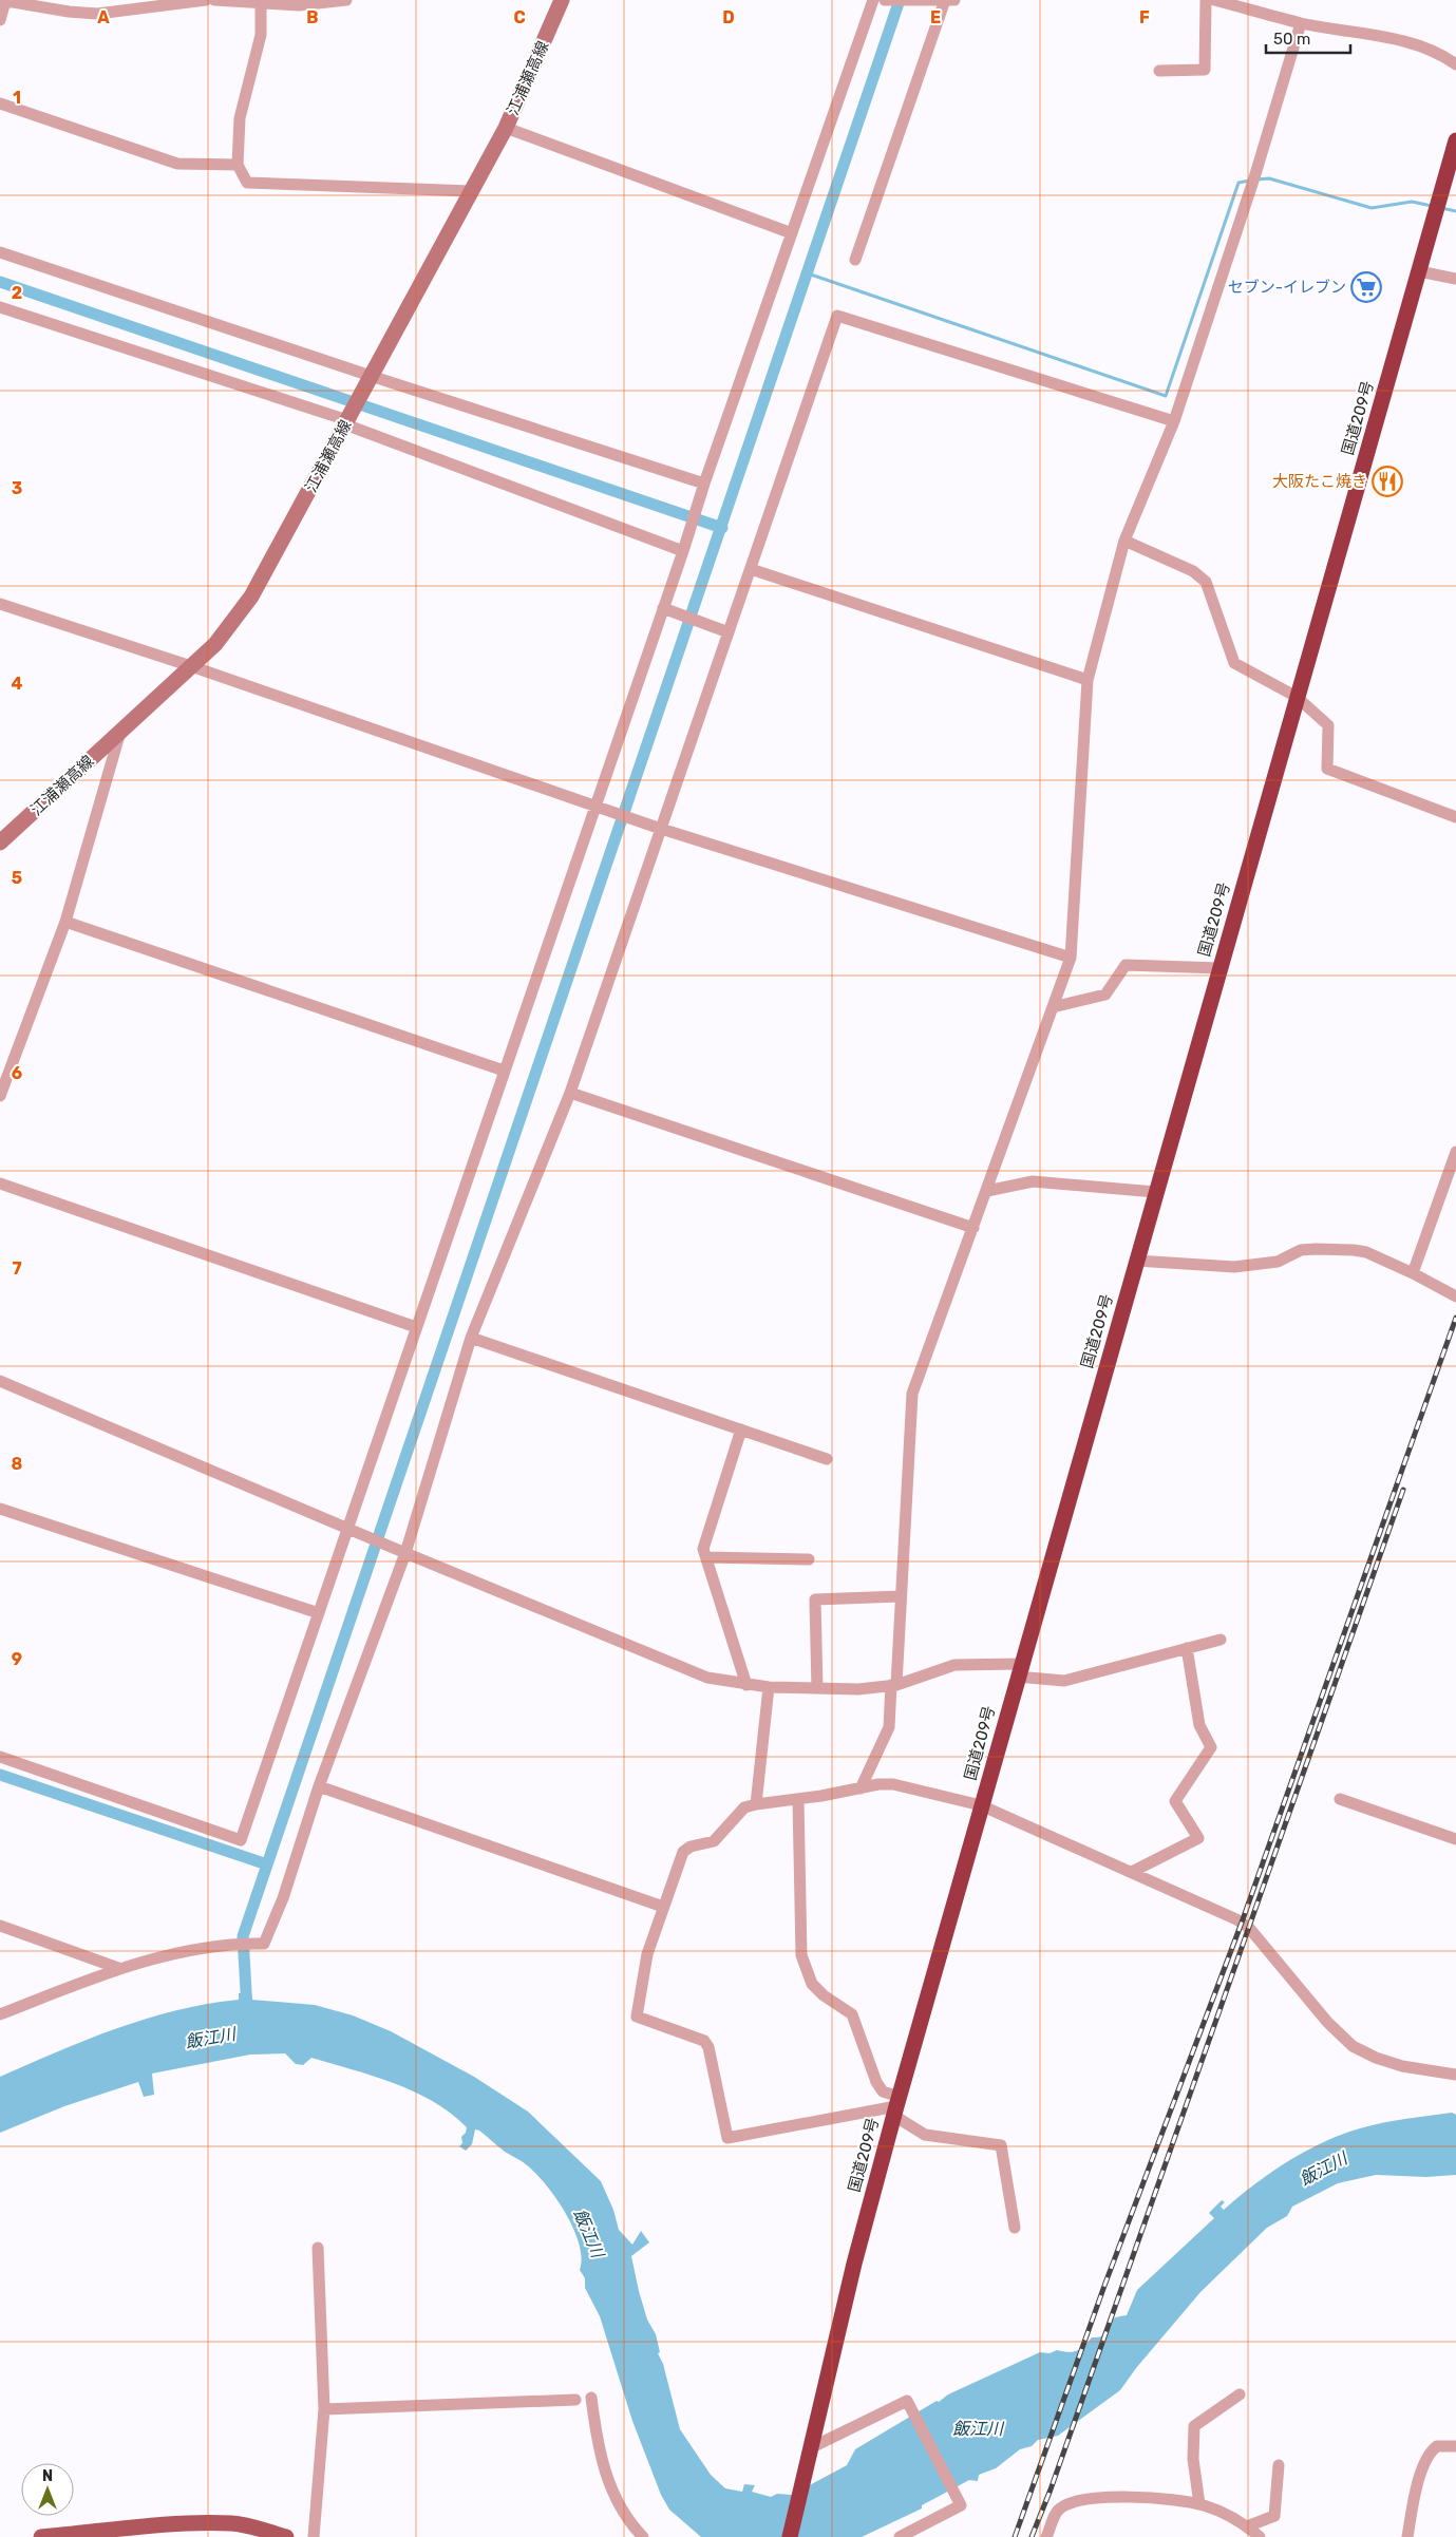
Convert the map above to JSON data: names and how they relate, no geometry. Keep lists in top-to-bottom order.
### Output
{
  "streets": {
    "highway": ["国道209号"],
    "main road": ["江浦瀬高線"]
  },
  "water": ["飯江川"],
  "places": {
    "supermarket": ["セブン-イレブン"],
    "restaurant": ["大阪たこ焼き"]
  },
  "scale_bar": "50 m",
  "north": "top",
  "grid": {
    "columns": [
      "A",
      "B",
      "C",
      "D",
      "E",
      "F"
    ],
    "rows": [
      "1",
      "2",
      "3",
      "4",
      "5",
      "6",
      "7",
      "8",
      "9"
    ]
  }
}
